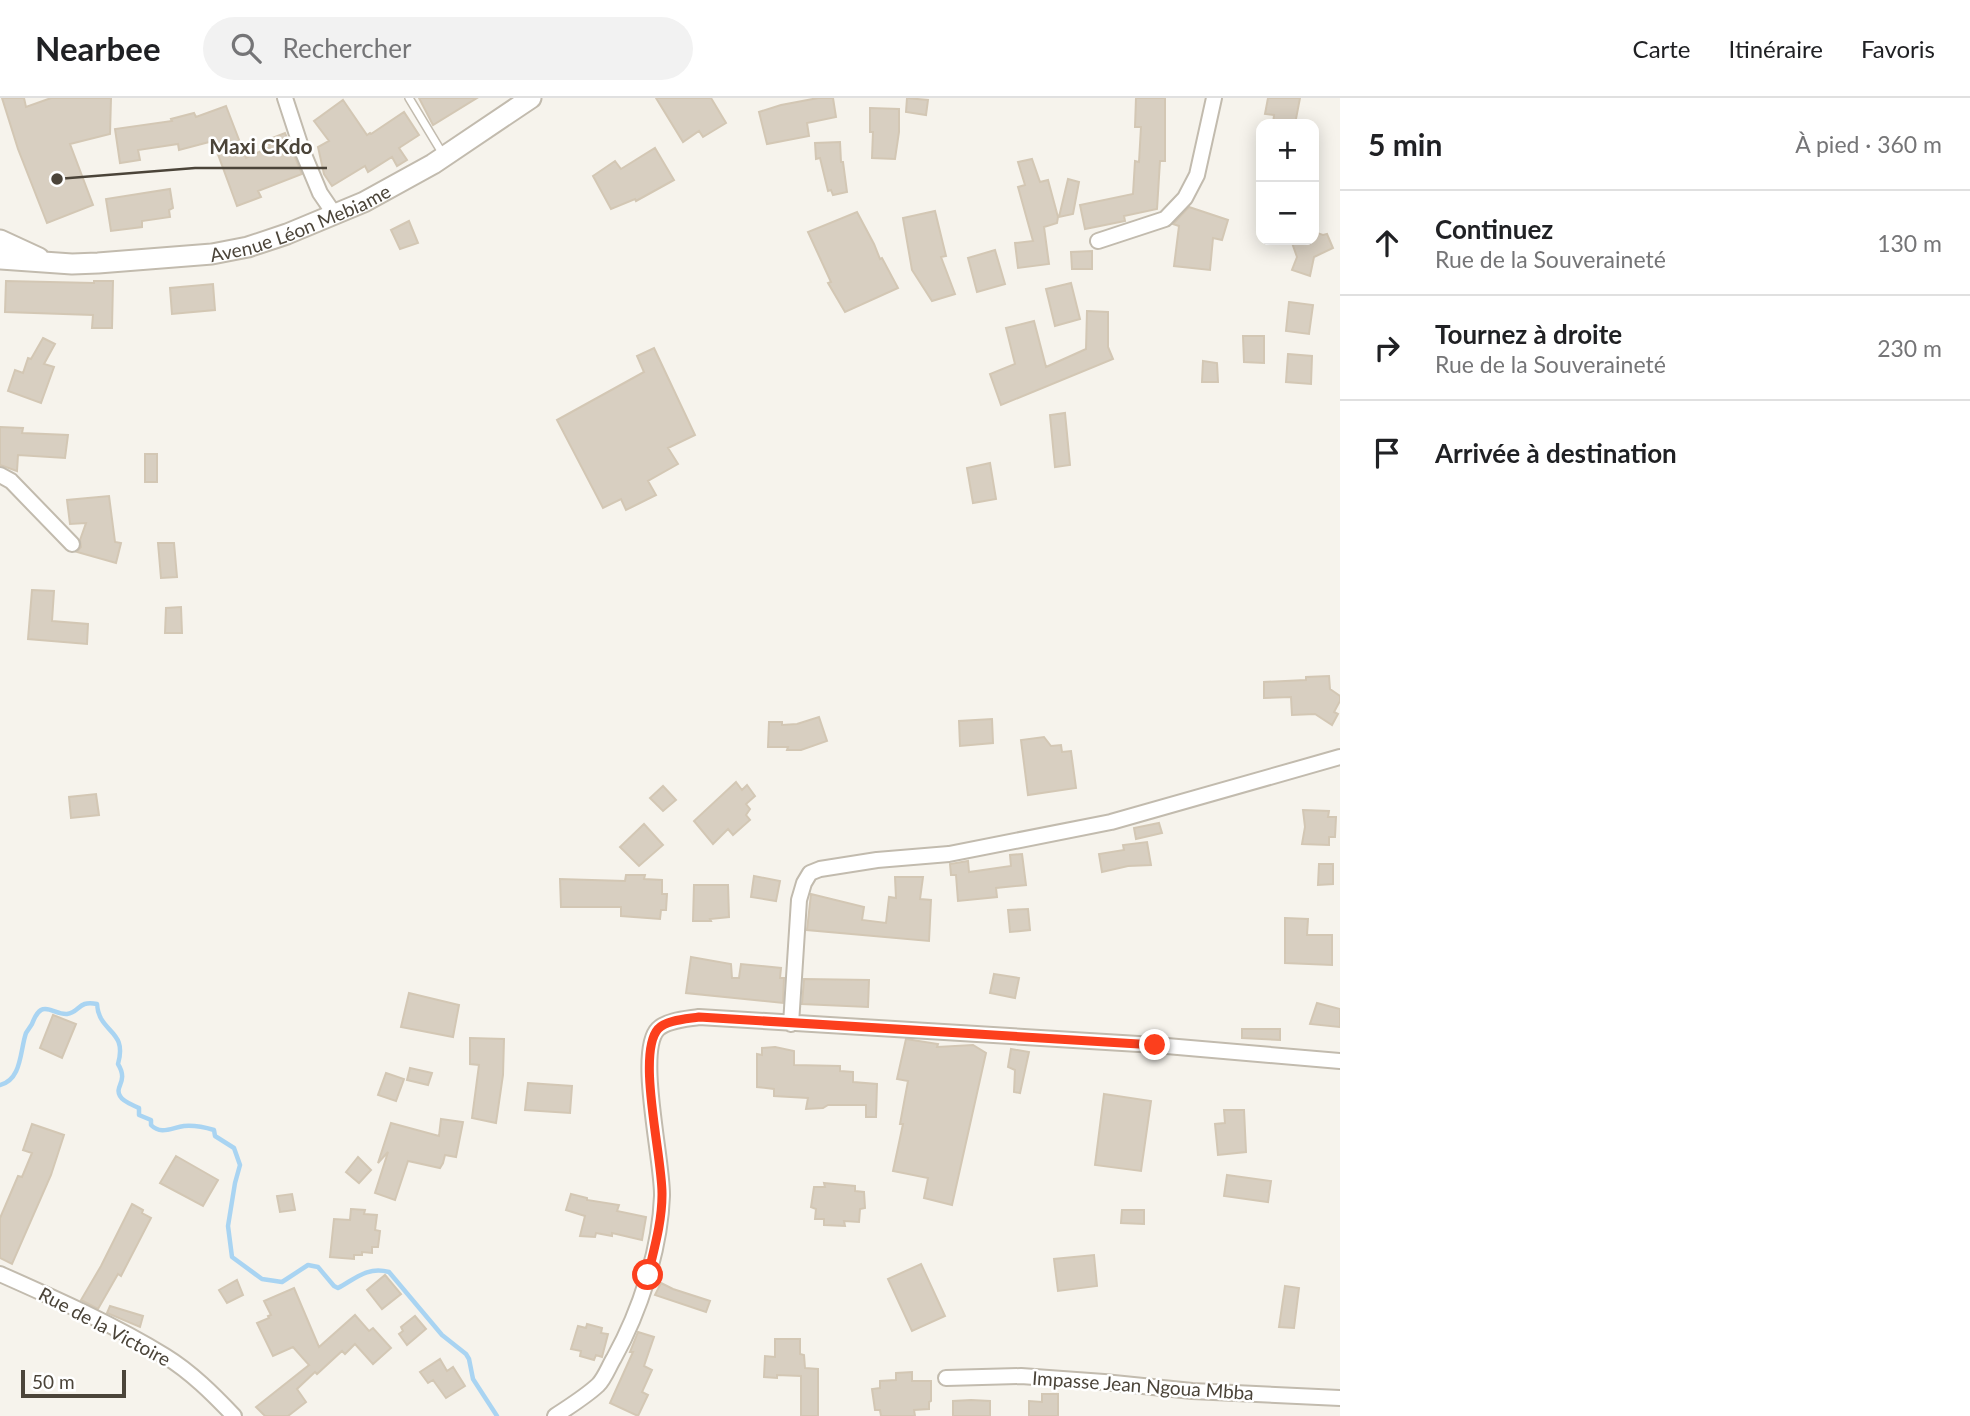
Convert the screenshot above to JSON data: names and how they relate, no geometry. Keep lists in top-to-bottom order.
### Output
{
  "streets": {
    "street": ["Avenue Léon Mebiame", "Rue de la Victoire", "Impasse Jean Ngoua Mbba"]
  },
  "places": ["Maxi CKdo"],
  "scale_bar": "50 m",
  "page": {
    "header": "Nearbee",
    "search": "Rechercher",
    "nav": ["Carte", "Itinéraire", "Favoris"],
    "heading": ["5 min", "À pied · 360 m"],
    "map_buttons": ["+", "−"],
    "list": [
      ["Continuez", "Rue de la Souveraineté", "130 m"],
      ["Tournez à droite", "Rue de la Souveraineté", "230 m"],
      "Arrivée à destination"
    ],
    "scale": "50 m"
  }
}
